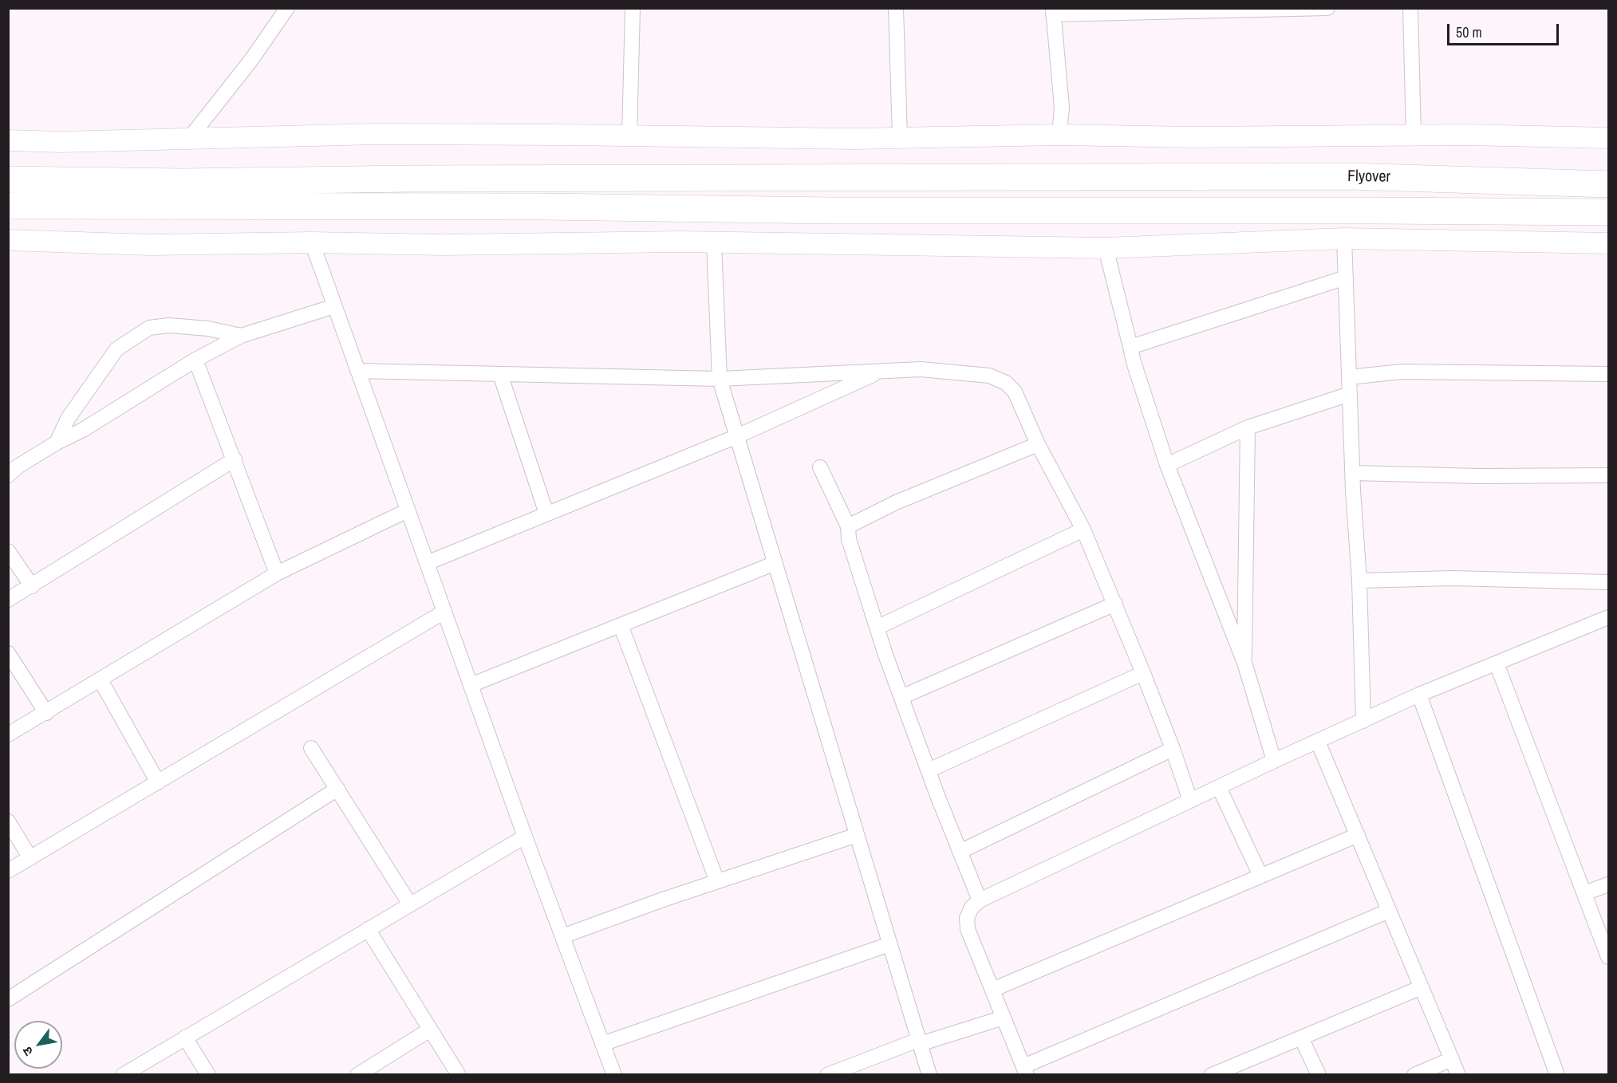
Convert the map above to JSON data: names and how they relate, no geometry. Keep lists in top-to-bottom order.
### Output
{
  "streets": {
    "highway": ["Flyover"]
  },
  "scale_bar": "50 m",
  "north": "bottom left"
}
